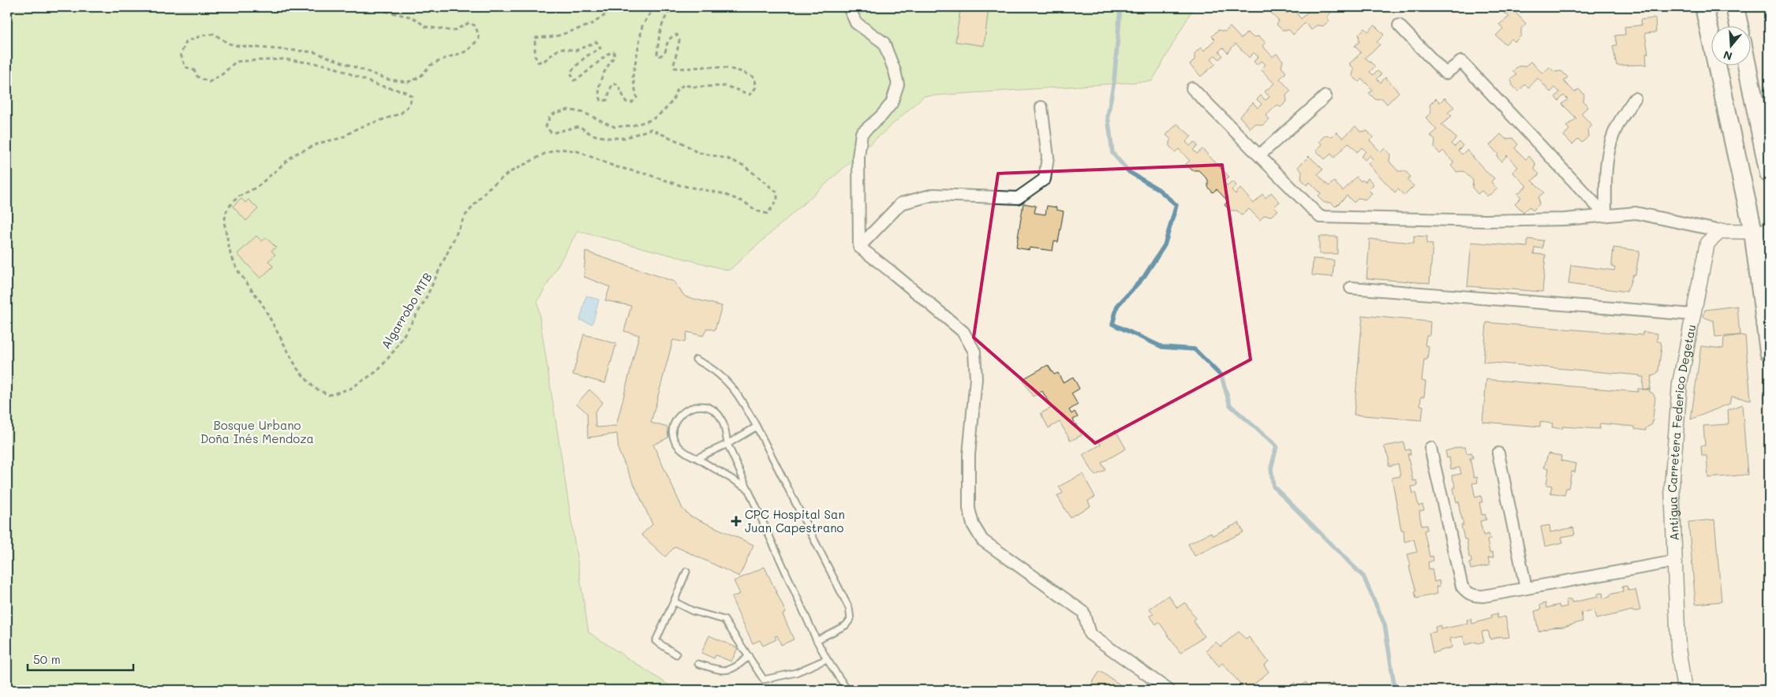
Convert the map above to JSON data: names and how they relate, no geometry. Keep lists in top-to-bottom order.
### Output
{
  "streets": {
    "street": ["Antigua Carretera Federico Degetau"],
    "path": ["Algarrobo MTB"]
  },
  "parks": ["Bosque Urbano Doña Inés Mendoza"],
  "places": {
    "health": ["CPC Hospital San Juan Capestrano"]
  },
  "scale_bar": "50 m",
  "north": "bottom"
}
